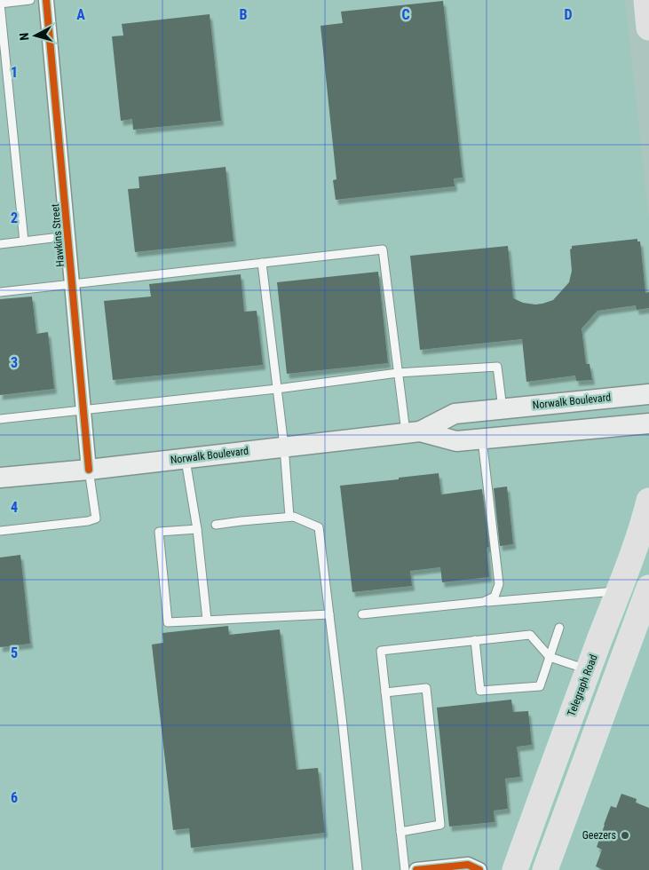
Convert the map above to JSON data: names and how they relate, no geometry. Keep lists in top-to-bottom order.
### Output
{
  "streets": {
    "main road": ["Norwalk Boulevard", "Telegraph Road"],
    "street": ["Hawkins Street"]
  },
  "crossings": [
    ["Hawkins Street", "Norwalk Boulevard"]
  ],
  "places": ["Geezers"],
  "north": "left",
  "grid": {
    "columns": [
      "A",
      "B",
      "C",
      "D"
    ],
    "rows": [
      "1",
      "2",
      "3",
      "4",
      "5",
      "6"
    ]
  }
}
